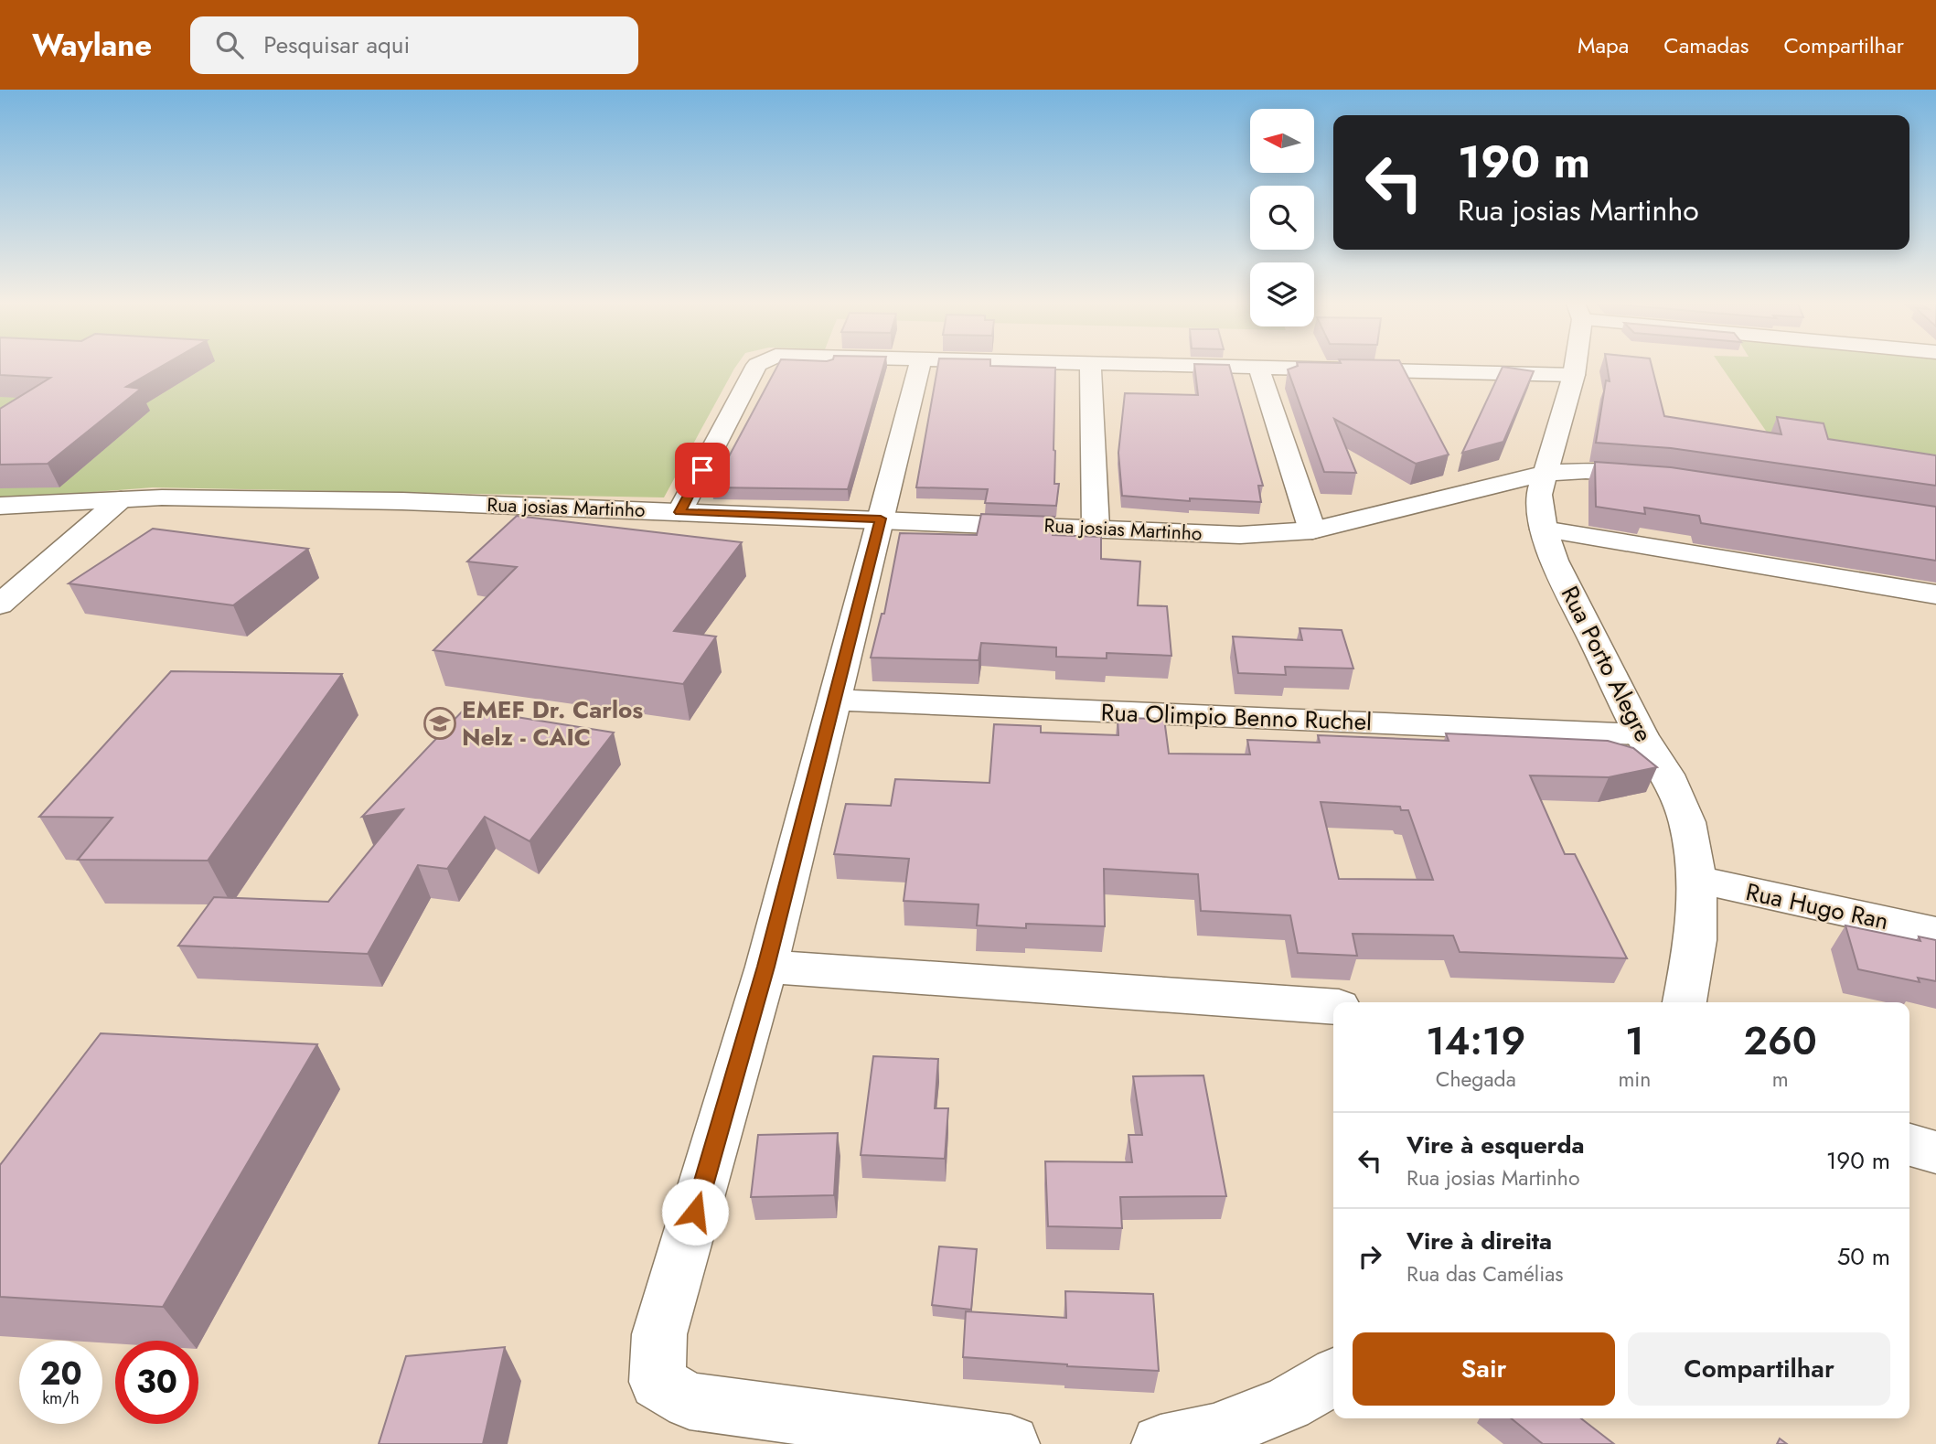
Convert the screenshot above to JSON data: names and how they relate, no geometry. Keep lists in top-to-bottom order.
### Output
{
  "streets": {
    "street": [
      "Rua josias Martinho",
      "Rua Porto Alegre",
      "Rua Olimpio Benno Ruchel",
      "Rua Hugo Ran"
    ]
  },
  "crossings": [
    ["Rua josias Martinho", "Rua Porto Alegre"],
    ["Rua Porto Alegre", "Rua Olimpio Benno Ruchel"],
    ["Rua Porto Alegre", "Rua Hugo Ran"]
  ],
  "places": {
    "school or university": ["EMEF Dr. Carlos Nelz - CAIC"]
  },
  "north": "left",
  "page": {
    "header": "Waylane",
    "search": "Pesquisar aqui",
    "nav": ["Mapa", "Camadas", "Compartilhar"],
    "turn": ["190 m", "Rua josias Martinho"],
    "eta": [
      "14:19",
      "Chegada",
      "1",
      "min",
      "260",
      "m"
    ],
    "list": [
      {
        "name": "Vire à esquerda",
        "note": "Rua josias Martinho",
        "value": "190 m"
      },
      {
        "name": "Vire à direita",
        "note": "Rua das Camélias",
        "value": "50 m"
      }
    ],
    "buttons": ["Sair", "Compartilhar"],
    "speed": "20 km/h",
    "limit": "30"
  }
}
